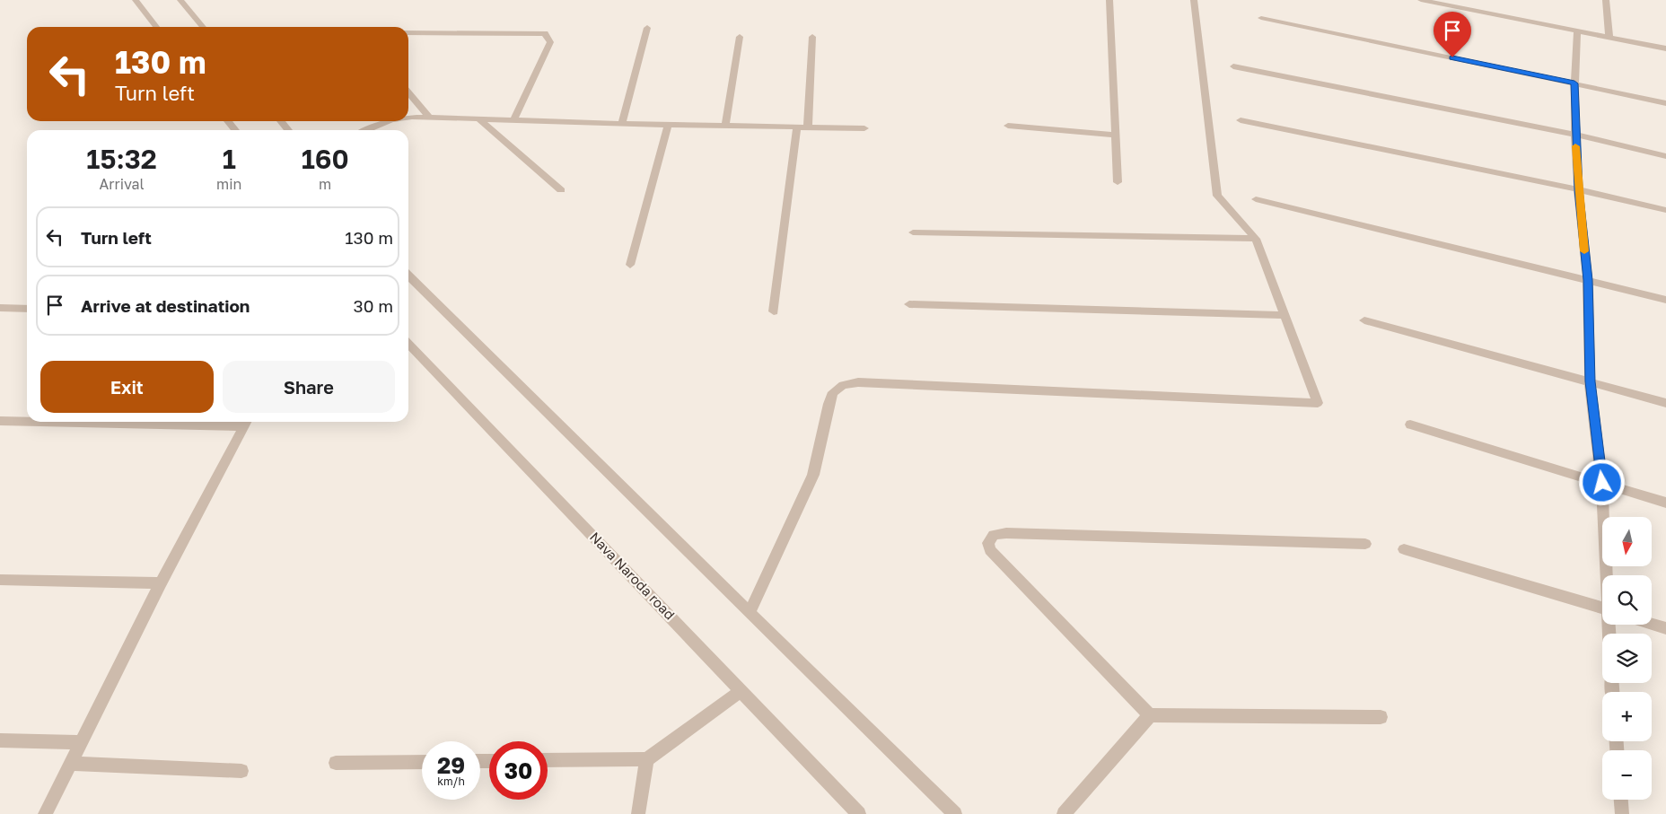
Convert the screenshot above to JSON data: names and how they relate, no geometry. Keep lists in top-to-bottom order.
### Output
{
  "streets": {
    "street": ["Nava Naroda road"]
  },
  "north": "bottom",
  "page": {
    "turn": ["130 m", "Turn left"],
    "eta": [
      "15:32",
      "Arrival",
      "1",
      "min",
      "160",
      "m"
    ],
    "list": [
      {
        "name": "Turn left",
        "value": "130 m"
      },
      {
        "name": "Arrive at destination",
        "value": "30 m"
      }
    ],
    "buttons": ["Exit", "Share"],
    "map_buttons": ["+", "−"],
    "speed": "29 km/h",
    "limit": "30"
  }
}
